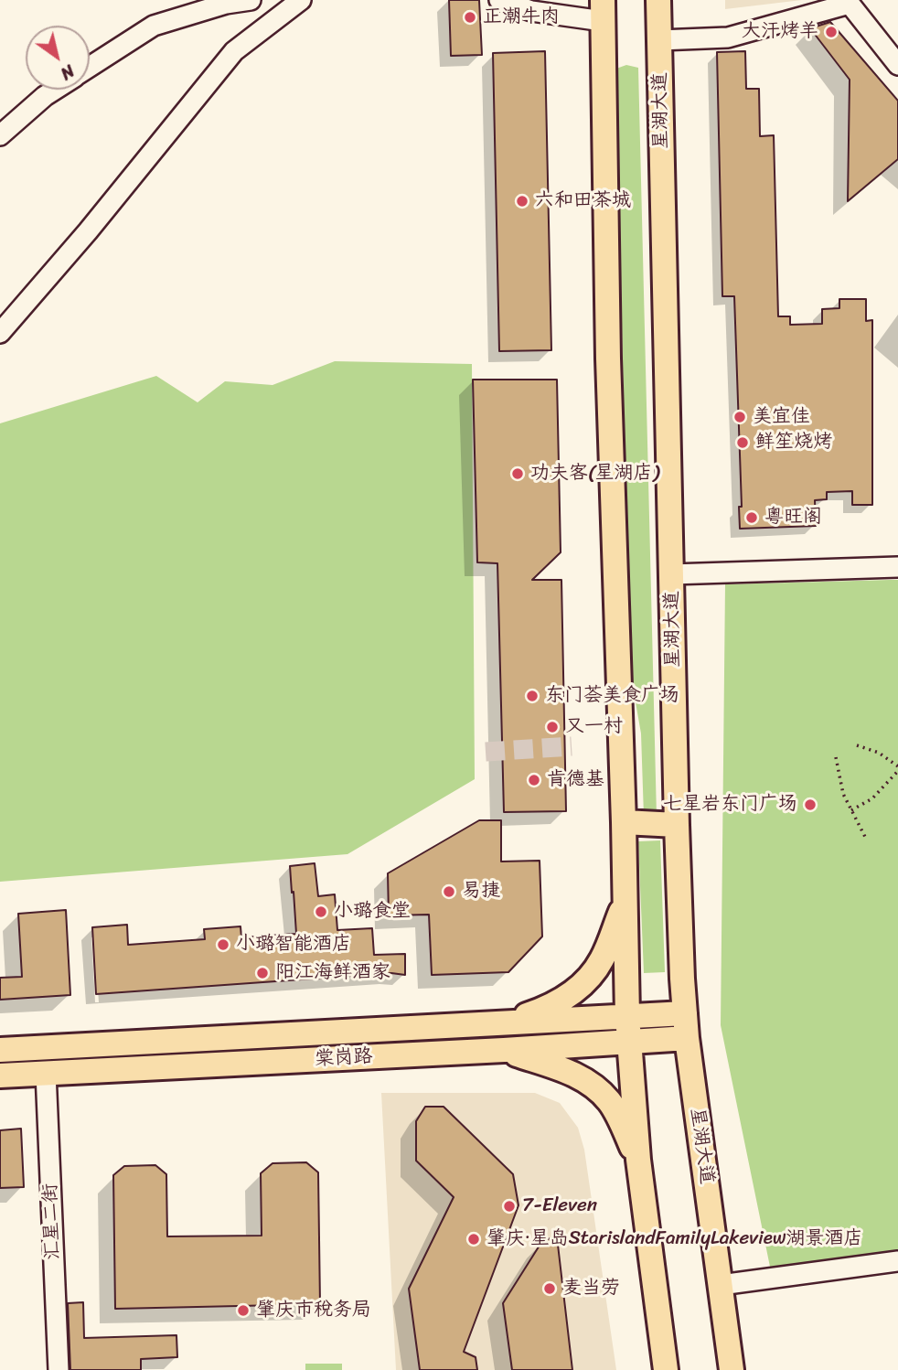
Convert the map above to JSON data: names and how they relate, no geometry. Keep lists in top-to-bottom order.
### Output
{
  "streets": {
    "main road": ["星湖大道", "棠岗路"],
    "street": ["汇星二街"]
  },
  "crossings": [
    ["星湖大道", "棠岗路"],
    ["棠岗路", "汇星二街"]
  ],
  "places": [
    "正潮牛肉",
    "大汗烤羊",
    "六和田茶城",
    "美宜佳",
    "鲜笙烧烤",
    "功夫客(星湖店)",
    "粤旺阁",
    "东门荟美食广场",
    "又一村",
    "肯德基",
    "七星岩东门广场",
    "易捷",
    "小璐食堂",
    "小璐智能酒店",
    "阳江海鲜酒家",
    "7-Eleven",
    "肇庆·星岛StarislandFamilyLakeview湖景酒店",
    "麦当劳",
    "肇庆市税务局"
  ],
  "north": "bottom right"
}
